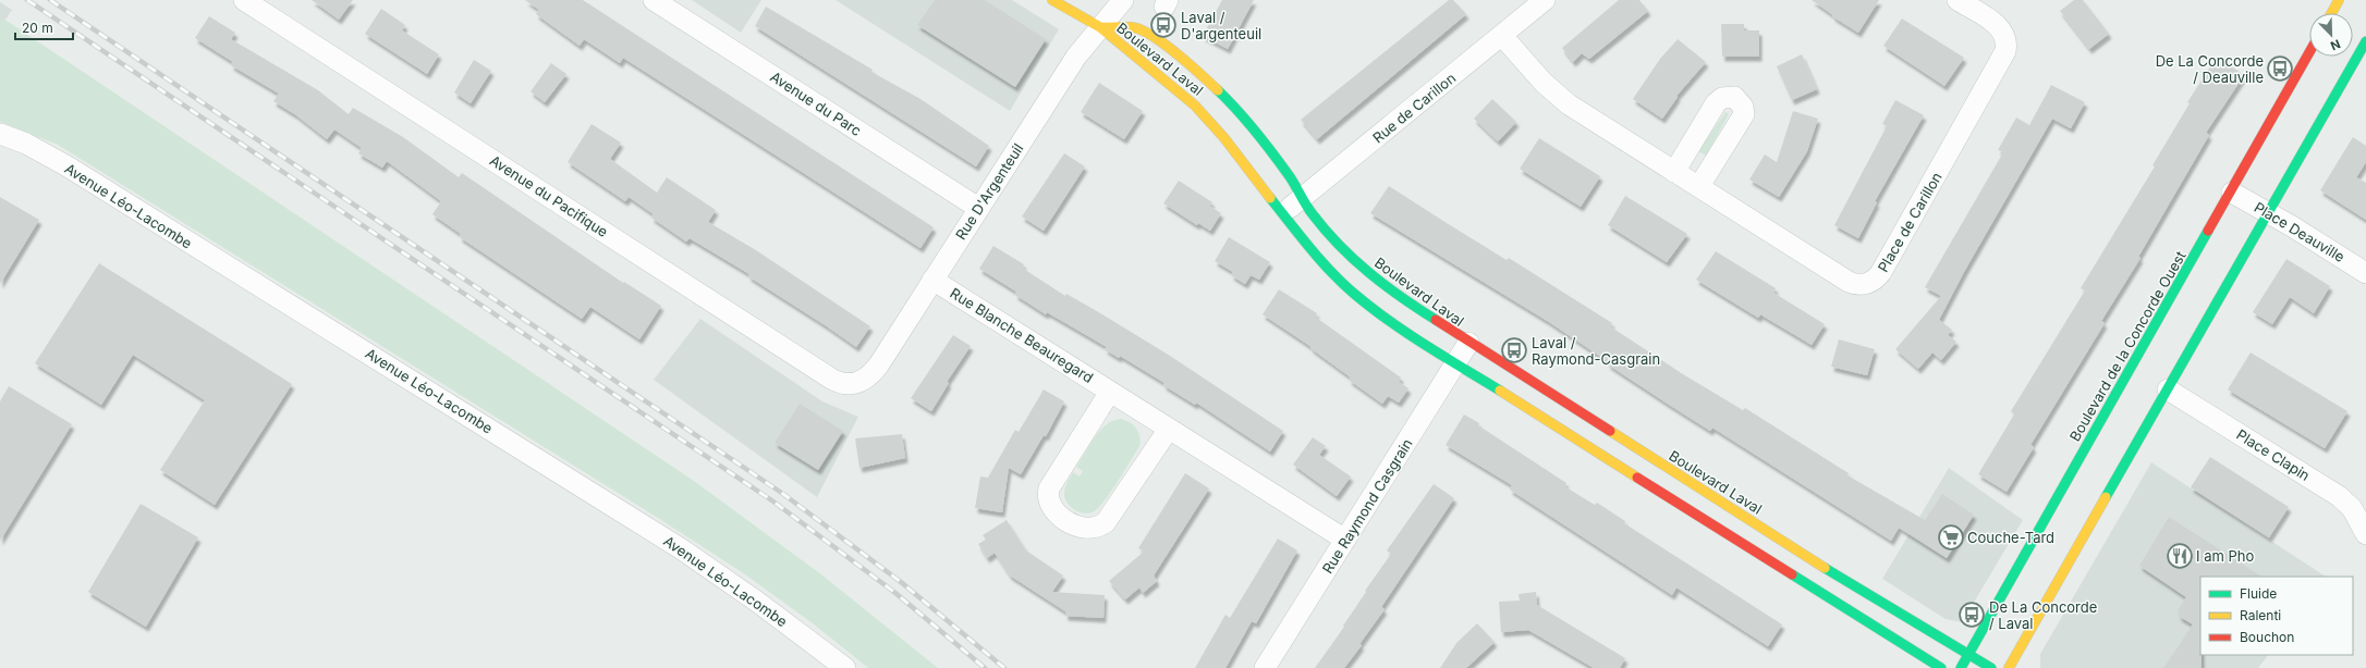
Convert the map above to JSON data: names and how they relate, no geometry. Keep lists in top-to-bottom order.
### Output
{
  "streets": {
    "street": [
      "Boulevard Laval",
      "Avenue du Parc",
      "Rue de Carillon",
      "Rue D'Argenteuil",
      "Avenue du Pacifique",
      "Avenue Léo-Lacombe",
      "Place de Carillon",
      "Place Deauville",
      "Rue Blanche Beauregard",
      "Boulevard de la Concorde Ouest",
      "Place Clapin",
      "Rue Raymond Casgrain"
    ]
  },
  "crossings": [
    ["Boulevard Laval", "Rue de Carillon"],
    ["Boulevard Laval", "Rue D'Argenteuil"],
    ["Boulevard Laval", "Boulevard de la Concorde Ouest"],
    ["Boulevard Laval", "Rue Raymond Casgrain"],
    ["Avenue du Parc", "Rue D'Argenteuil"],
    ["Rue de Carillon", "Place de Carillon"],
    ["Rue D'Argenteuil", "Avenue du Pacifique"],
    ["Rue D'Argenteuil", "Rue Blanche Beauregard"],
    ["Place Deauville", "Boulevard de la Concorde Ouest"],
    ["Rue Blanche Beauregard", "Rue Raymond Casgrain"]
  ],
  "places": {
    "bus stop": [
      "Laval / D'argenteuil",
      "De La Concorde / Deauville",
      "Laval / Raymond-Casgrain",
      "De La Concorde / Laval"
    ],
    "supermarket": ["Couche-Tard"],
    "restaurant": ["I am Pho"]
  },
  "legend": ["Fluide", "Ralenti", "Bouchon"],
  "scale_bar": "20 m",
  "north": "bottom right"
}
